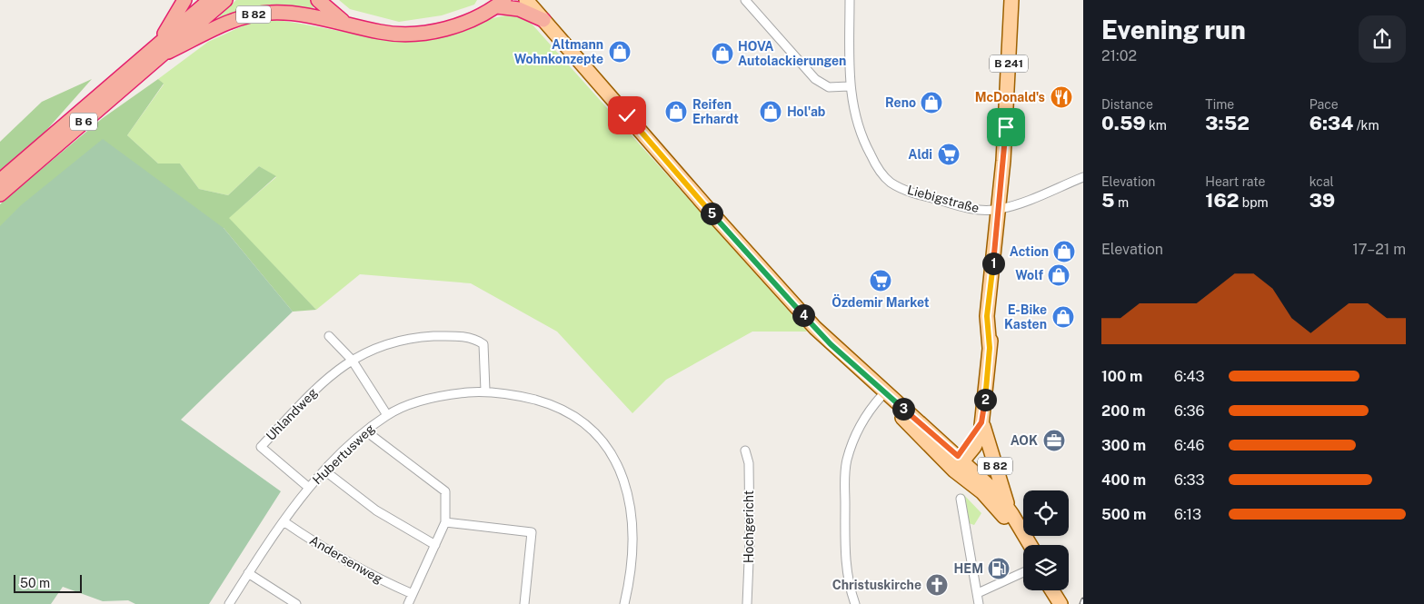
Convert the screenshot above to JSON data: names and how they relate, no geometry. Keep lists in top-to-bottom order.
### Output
{
  "streets": {
    "highway": ["B 82", "B 6"],
    "main road": ["B 241"],
    "street": [
      "Liebigstraße",
      "Uhlandweg",
      "Hubertusweg",
      "Hochgericht",
      "Andersenweg"
    ]
  },
  "crossings": [
    ["B 82", "B 241"],
    ["B 82", "B 6"],
    ["B 82", "Liebigstraße"],
    ["B 241", "Liebigstraße"],
    ["Uhlandweg", "Hubertusweg"],
    ["Hubertusweg", "Andersenweg"]
  ],
  "places": {
    "shop": [
      "Altmann Wohnkonzepte",
      "HOVA Autolackierungen",
      "Reno",
      "Reifen Erhardt",
      "Hol'ab",
      "Action",
      "Wolf",
      "E-Bike Kasten"
    ],
    "restaurant": ["McDonald's"],
    "supermarket": ["Aldi", "Özdemir Market"],
    "office": ["AOK"],
    "fuel station": ["HEM"],
    "church": ["Christuskirche"]
  },
  "scale_bar": "50 m",
  "page": {
    "heading": ["Evening run", "21:02"],
    "stats": [
      ["Distance", "0.59 km"],
      ["Time", "3:52"],
      ["Pace", "6:34 /km"],
      ["Elevation", "5 m"],
      ["Heart rate", "162 bpm"],
      ["kcal", "39"]
    ],
    "pins": [
      "5",
      "1",
      "4",
      "2",
      "3"
    ],
    "chart": ["Elevation", "17–21 m"],
    "list": [
      {
        "name": "100 m",
        "note": "6:43"
      },
      {
        "name": "200 m",
        "note": "6:36"
      },
      {
        "name": "300 m",
        "note": "6:46"
      },
      {
        "name": "400 m",
        "note": "6:33"
      },
      {
        "name": "500 m",
        "note": "6:13"
      }
    ],
    "scale": "50 m"
  }
}
